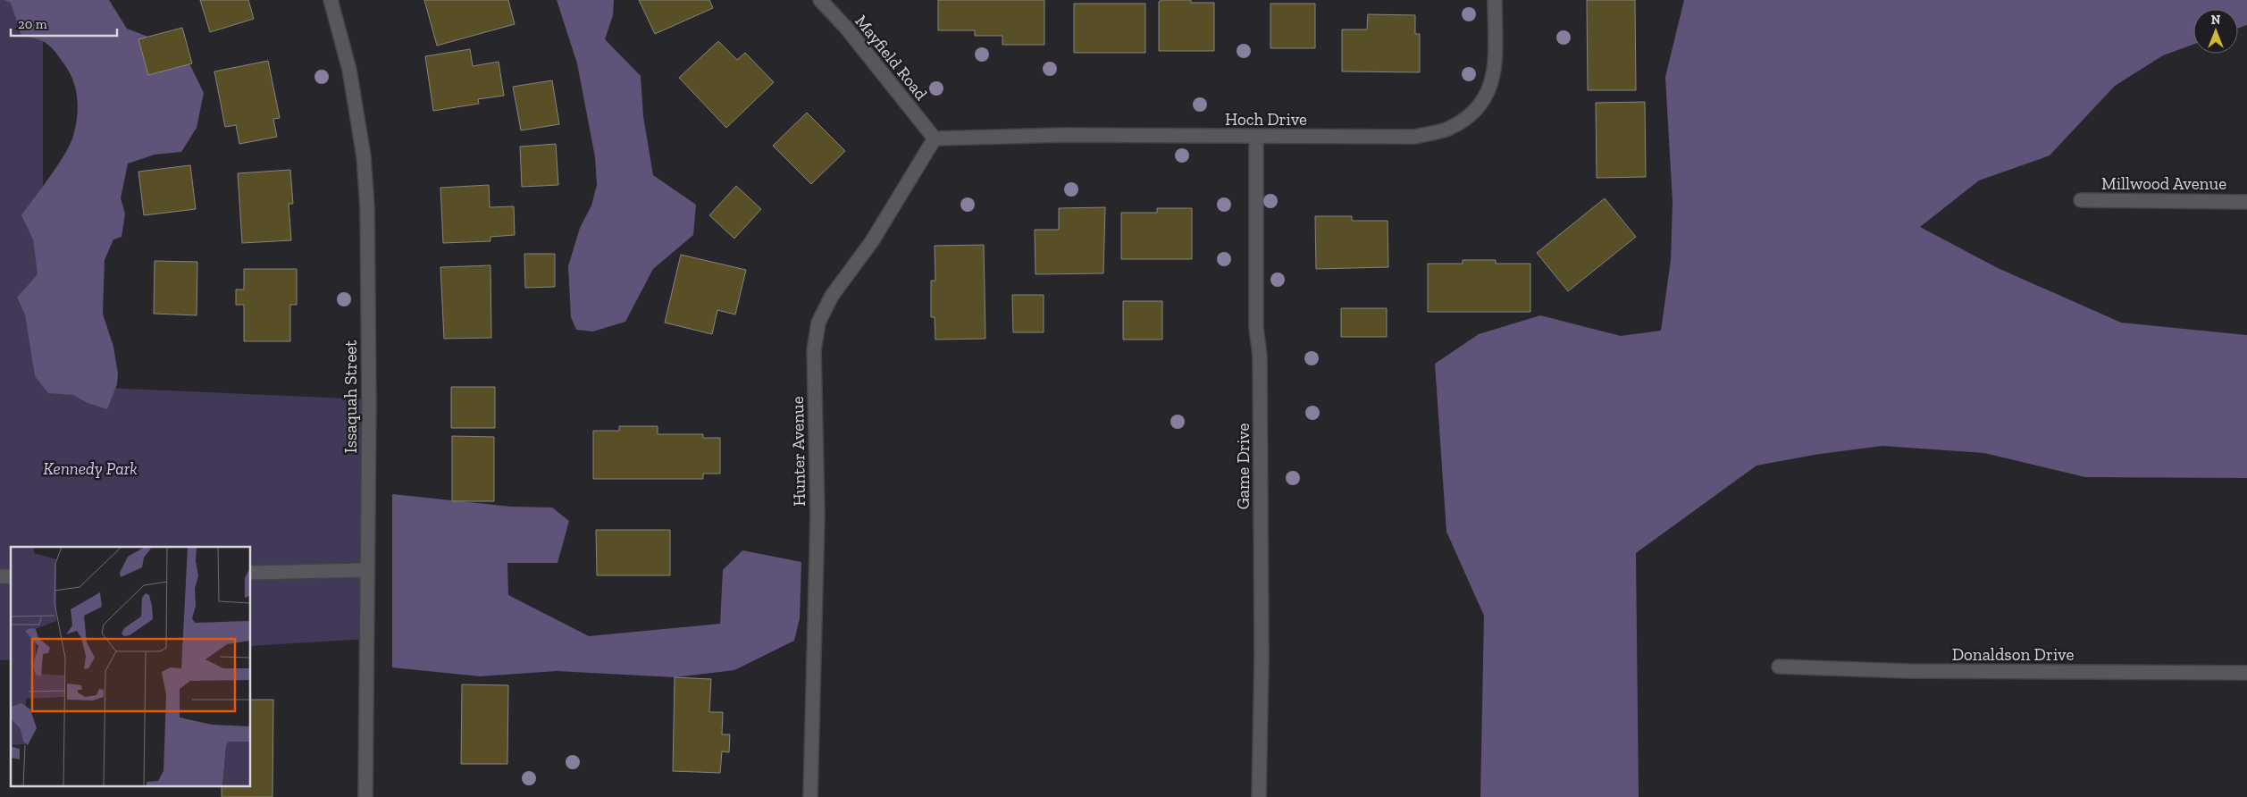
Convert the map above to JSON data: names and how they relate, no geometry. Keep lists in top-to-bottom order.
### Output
{
  "streets": {
    "street": [
      "Mayfield Road",
      "Hoch Drive",
      "Millwood Avenue",
      "Issaquah Street",
      "Hunter Avenue",
      "Game Drive",
      "Donaldson Drive"
    ]
  },
  "crossings": [
    ["Mayfield Road", "Hoch Drive"],
    ["Mayfield Road", "Hunter Avenue"],
    ["Hoch Drive", "Hunter Avenue"],
    ["Hoch Drive", "Game Drive"]
  ],
  "parks": ["Kennedy Park"],
  "scale_bar": "20 m",
  "north": "top"
}
